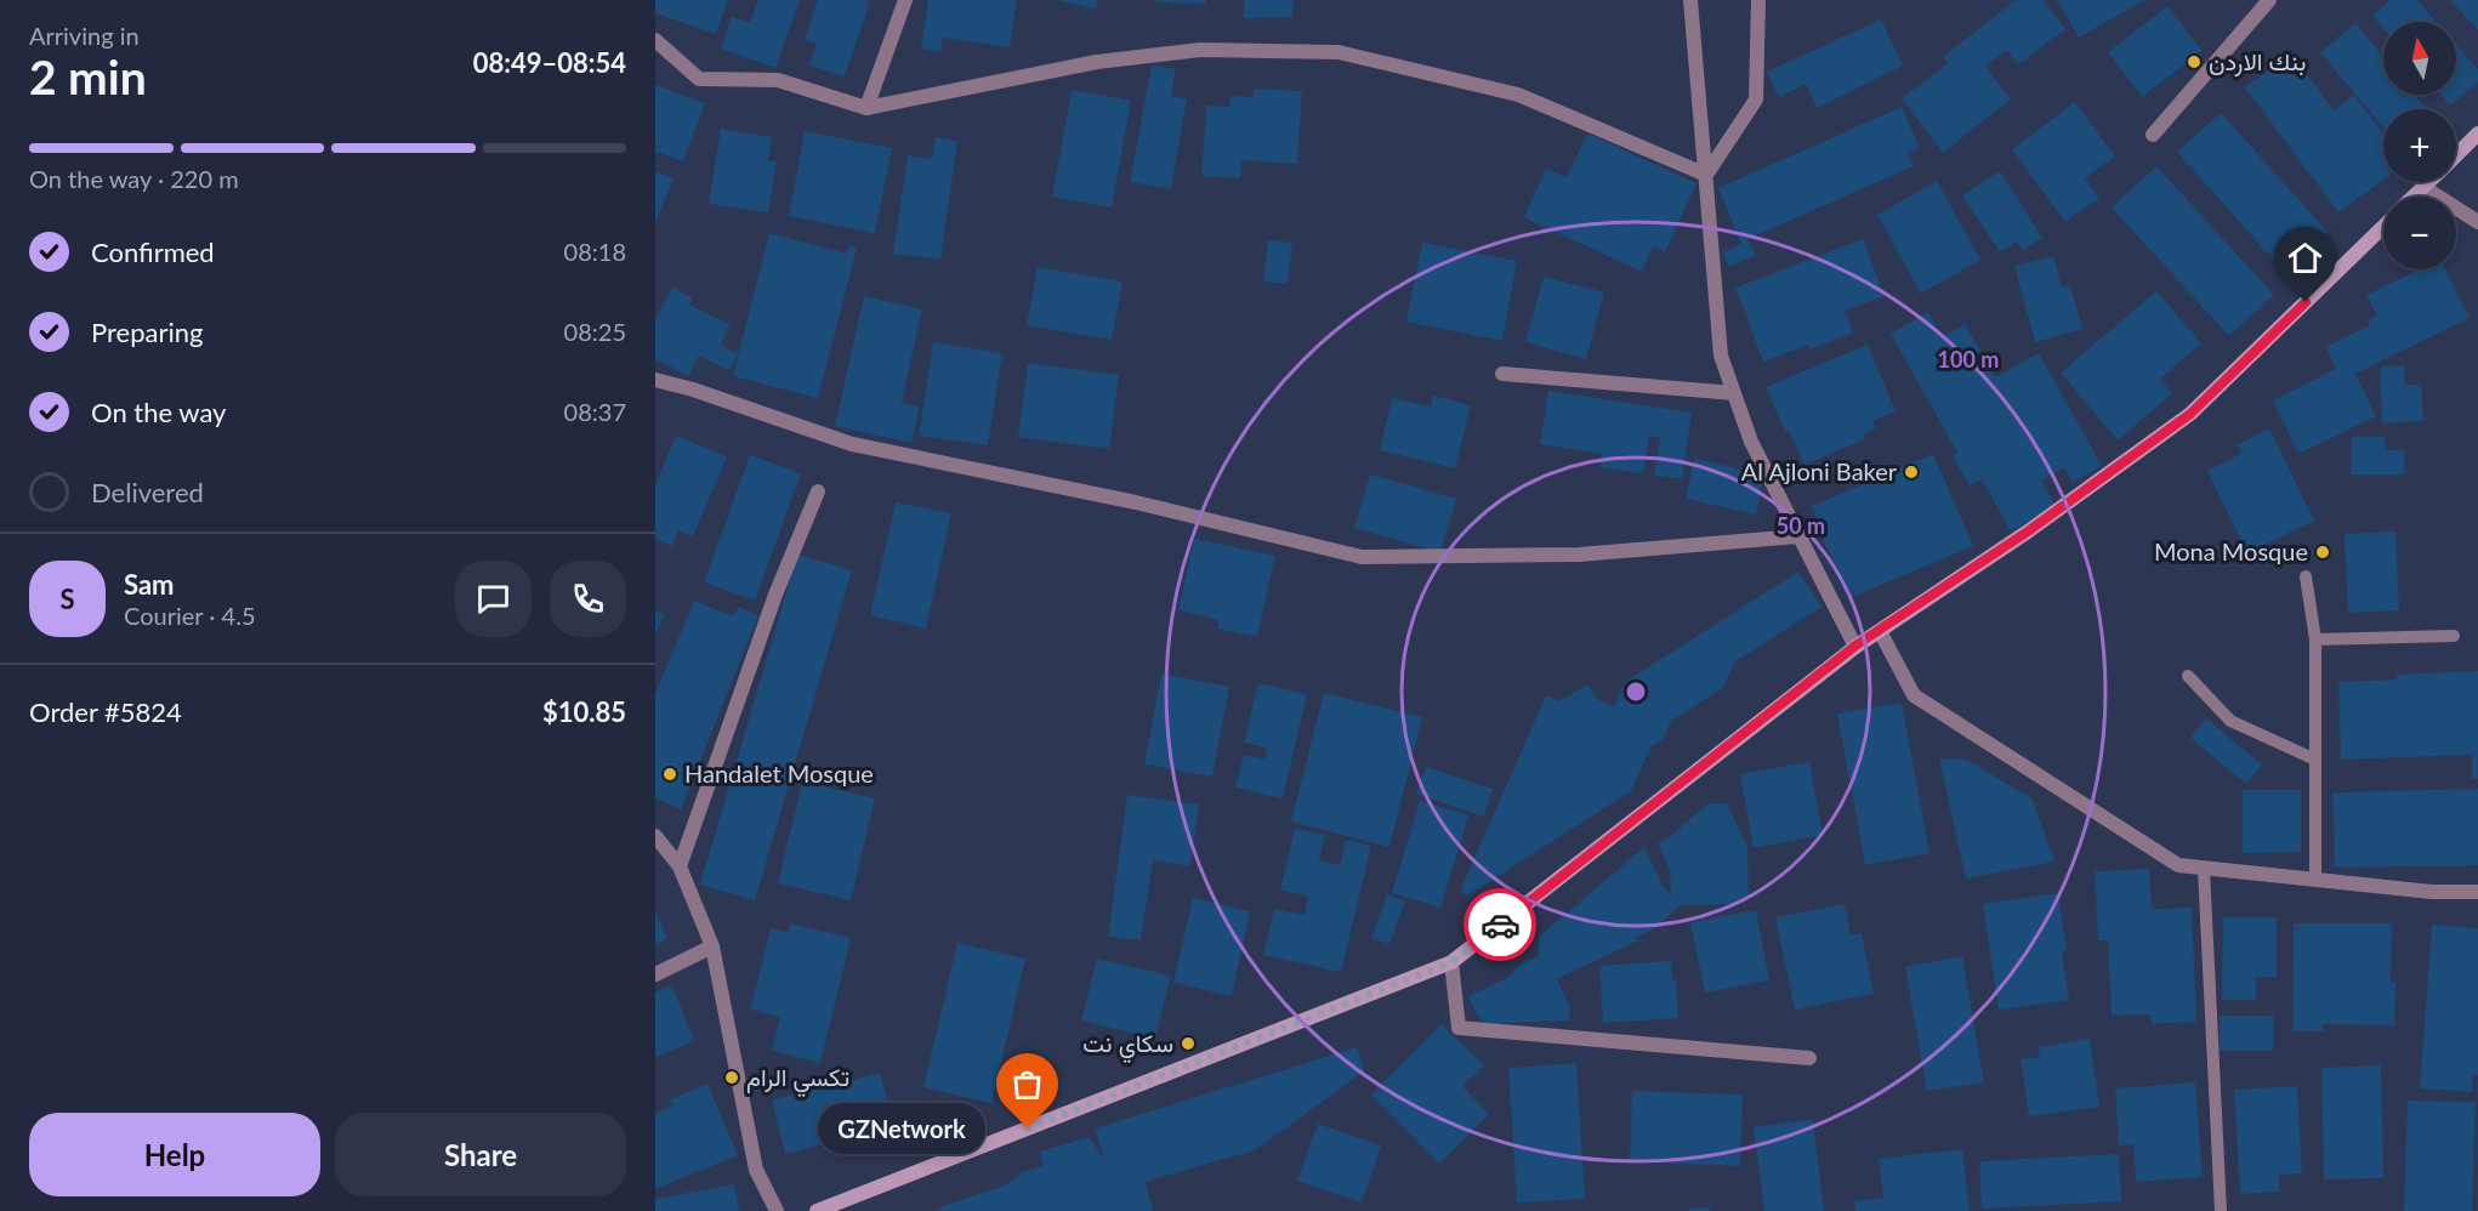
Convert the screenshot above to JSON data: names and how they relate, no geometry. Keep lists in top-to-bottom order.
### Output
{
  "places": [
    "بنك الاردن",
    "Al Ajloni Baker",
    "Mona Mosque",
    "Handalet Mosque",
    "سكاي نت",
    "تكسي الرام",
    "GZNetwork"
  ],
  "north": "top",
  "page": {
    "heading": ["2 min", "Arriving in", "08:49–08:54"],
    "panel": [
      "Sam",
      "Courier · 4.5",
      "Order #5824",
      "$10.85"
    ],
    "map_buttons": ["+", "−"],
    "bar": "On the way · 220 m",
    "list": [
      ["Confirmed", "08:18"],
      ["Preparing", "08:25"],
      ["On the way", "08:37"],
      "Delivered"
    ],
    "round": "S",
    "buttons": ["Help", "Share"],
    "bubble": "GZNetwork"
  },
  "rings": ["100 m", "50 m"]
}
